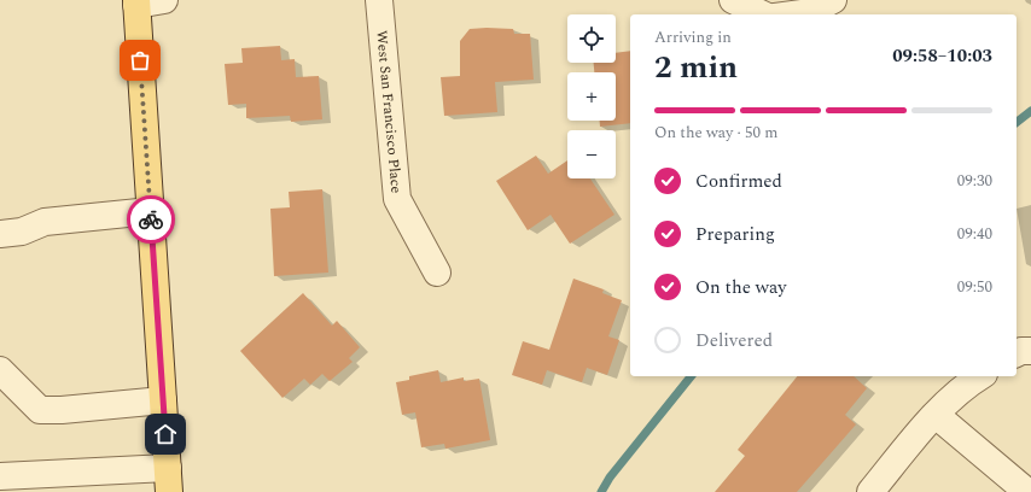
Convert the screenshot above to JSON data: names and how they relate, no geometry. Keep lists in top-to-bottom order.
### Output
{
  "streets": {
    "street": ["West San Francisco Place"]
  },
  "page": {
    "map_buttons": ["+", "−"],
    "heading": ["2 min", "Arriving in", "09:58–10:03"],
    "bar": "On the way · 50 m",
    "list": [
      ["Confirmed", "09:30"],
      ["Preparing", "09:40"],
      ["On the way", "09:50"],
      "Delivered"
    ]
  }
}
